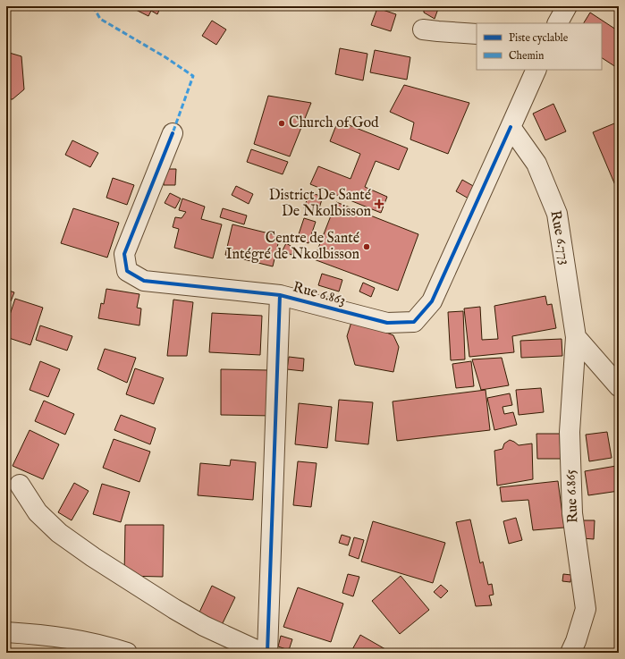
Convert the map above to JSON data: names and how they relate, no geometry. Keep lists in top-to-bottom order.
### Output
{
  "streets": {
    "street": ["Rue 6.773", "Rue 6.863", "Rue 6.865"]
  },
  "crossings": [
    ["Rue 6.773", "Rue 6.863"],
    ["Rue 6.773", "Rue 6.865"]
  ],
  "places": {
    "other": ["Church of God", "Centre de Santé Intégré de Nkolbisson"],
    "health": ["District De Santé De Nkolbisson"]
  },
  "legend": ["Piste cyclable", "Chemin"]
}
